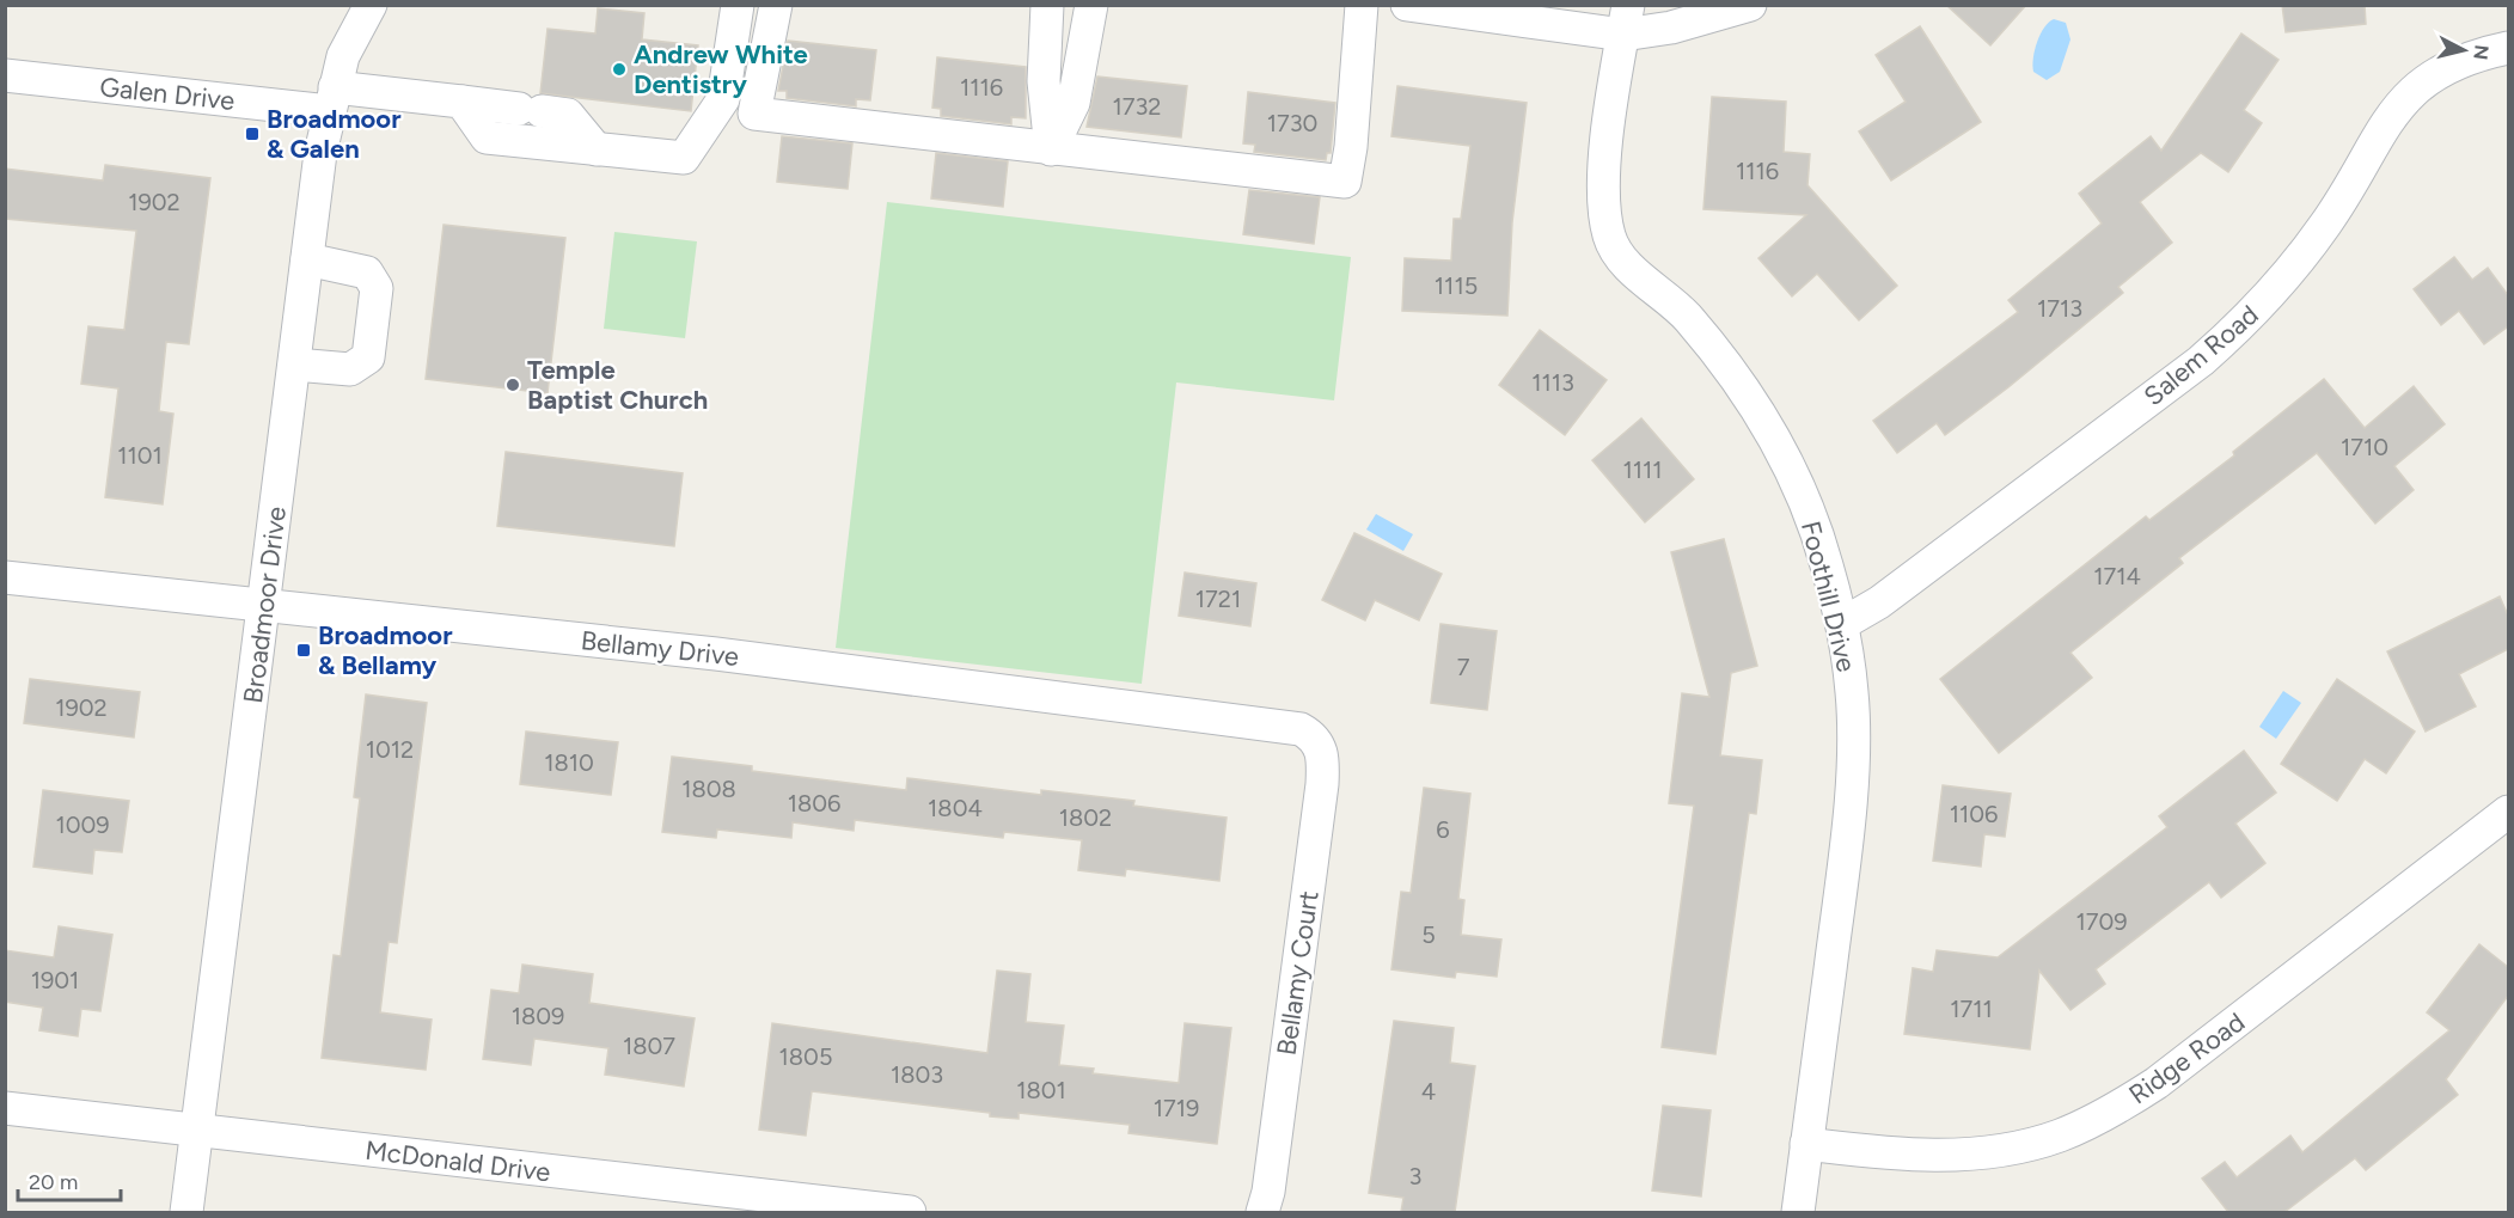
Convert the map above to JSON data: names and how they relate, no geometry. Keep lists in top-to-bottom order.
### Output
{
  "streets": {
    "street": [
      "Galen Drive",
      "Salem Road",
      "Foothill Drive",
      "Broadmoor Drive",
      "Bellamy Drive",
      "Bellamy Court",
      "Ridge Road",
      "McDonald Drive"
    ]
  },
  "crossings": [
    ["Galen Drive", "Broadmoor Drive"],
    ["Salem Road", "Foothill Drive"],
    ["Foothill Drive", "Ridge Road"],
    ["Broadmoor Drive", "Bellamy Drive"],
    ["Broadmoor Drive", "McDonald Drive"],
    ["Bellamy Drive", "Bellamy Court"]
  ],
  "places": {
    "other": ["Andrew White Dentistry", "Temple Baptist Church"],
    "transit": ["Broadmoor & Galen", "Broadmoor & Bellamy"]
  },
  "house_numbers": [
    "1116",
    "1732",
    "1730",
    "1116",
    "1902",
    "1115",
    "1713",
    "1113",
    "1710",
    "1101",
    "1111",
    "1714",
    "1721",
    "7",
    "1902",
    "1012",
    "1810",
    "1808",
    "1806",
    "1804",
    "1106",
    "1802",
    "1009",
    "6",
    "1709",
    "5",
    "1901",
    "1711",
    "1809",
    "1807",
    "1805",
    "1803",
    "1801",
    "4",
    "1719",
    "3"
  ],
  "scale_bar": "20 m",
  "north": "right"
}
